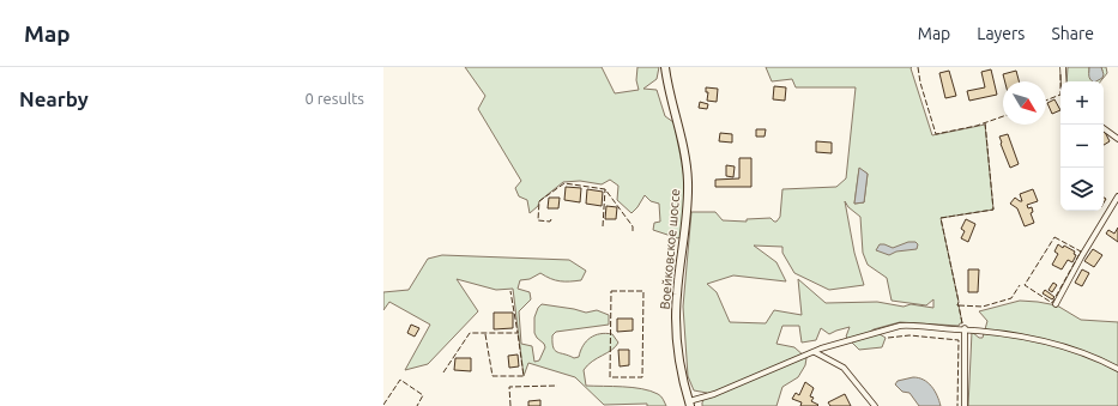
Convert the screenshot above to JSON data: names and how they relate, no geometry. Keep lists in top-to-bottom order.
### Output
{
  "streets": {
    "street": ["Воейковское шоссе"]
  },
  "north": "bottom right",
  "page": {
    "header": "Map",
    "nav": ["Map", "Layers", "Share"],
    "heading": ["Nearby", "0 results"],
    "map_buttons": ["+", "−"]
  }
}
